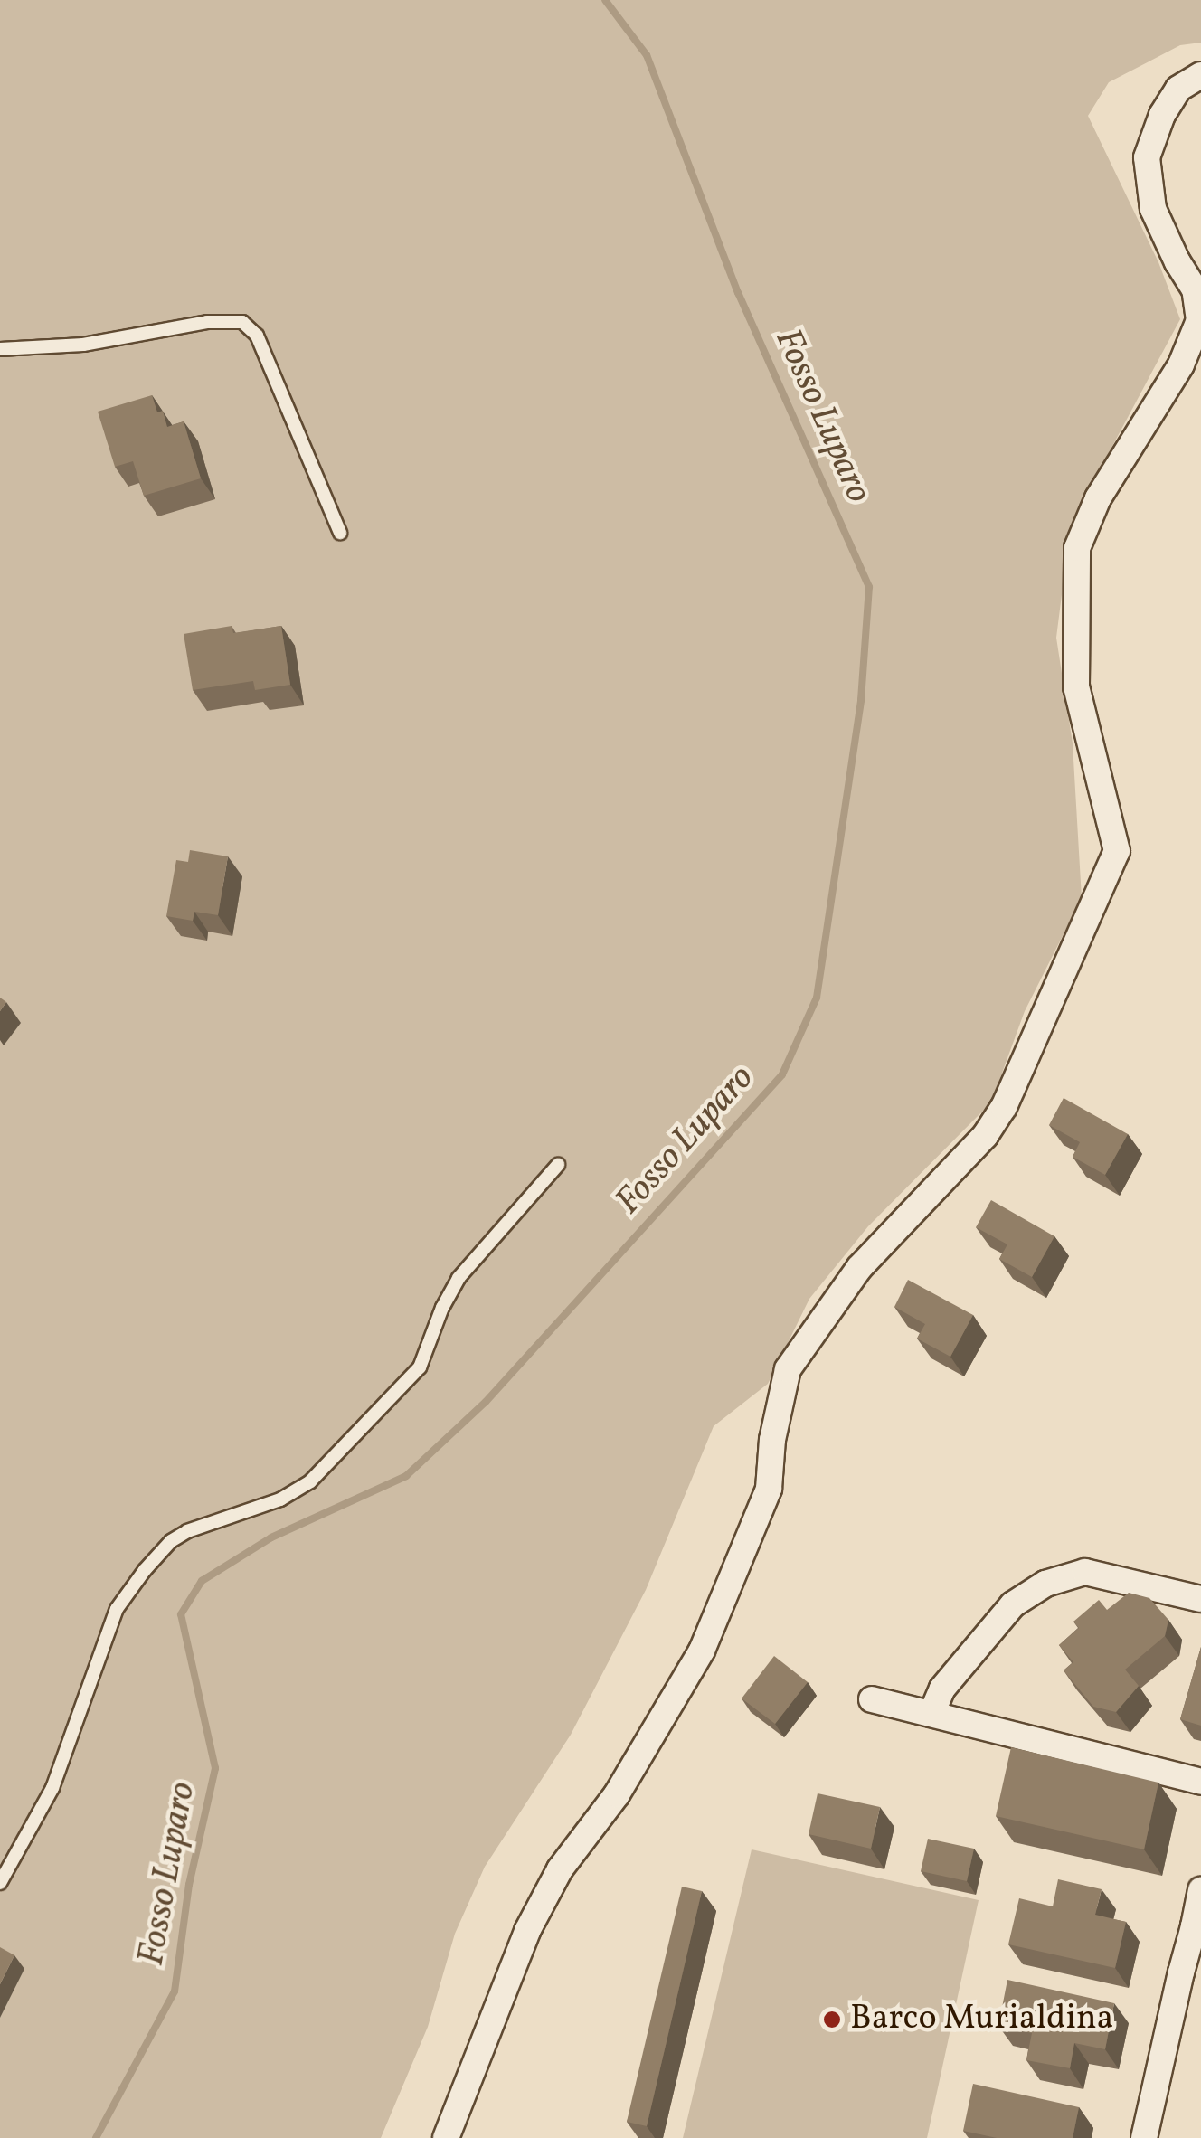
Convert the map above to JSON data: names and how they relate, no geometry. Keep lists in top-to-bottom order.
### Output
{
  "water": ["Fosso Luparo"],
  "places": ["Barco Murialdina"]
}
